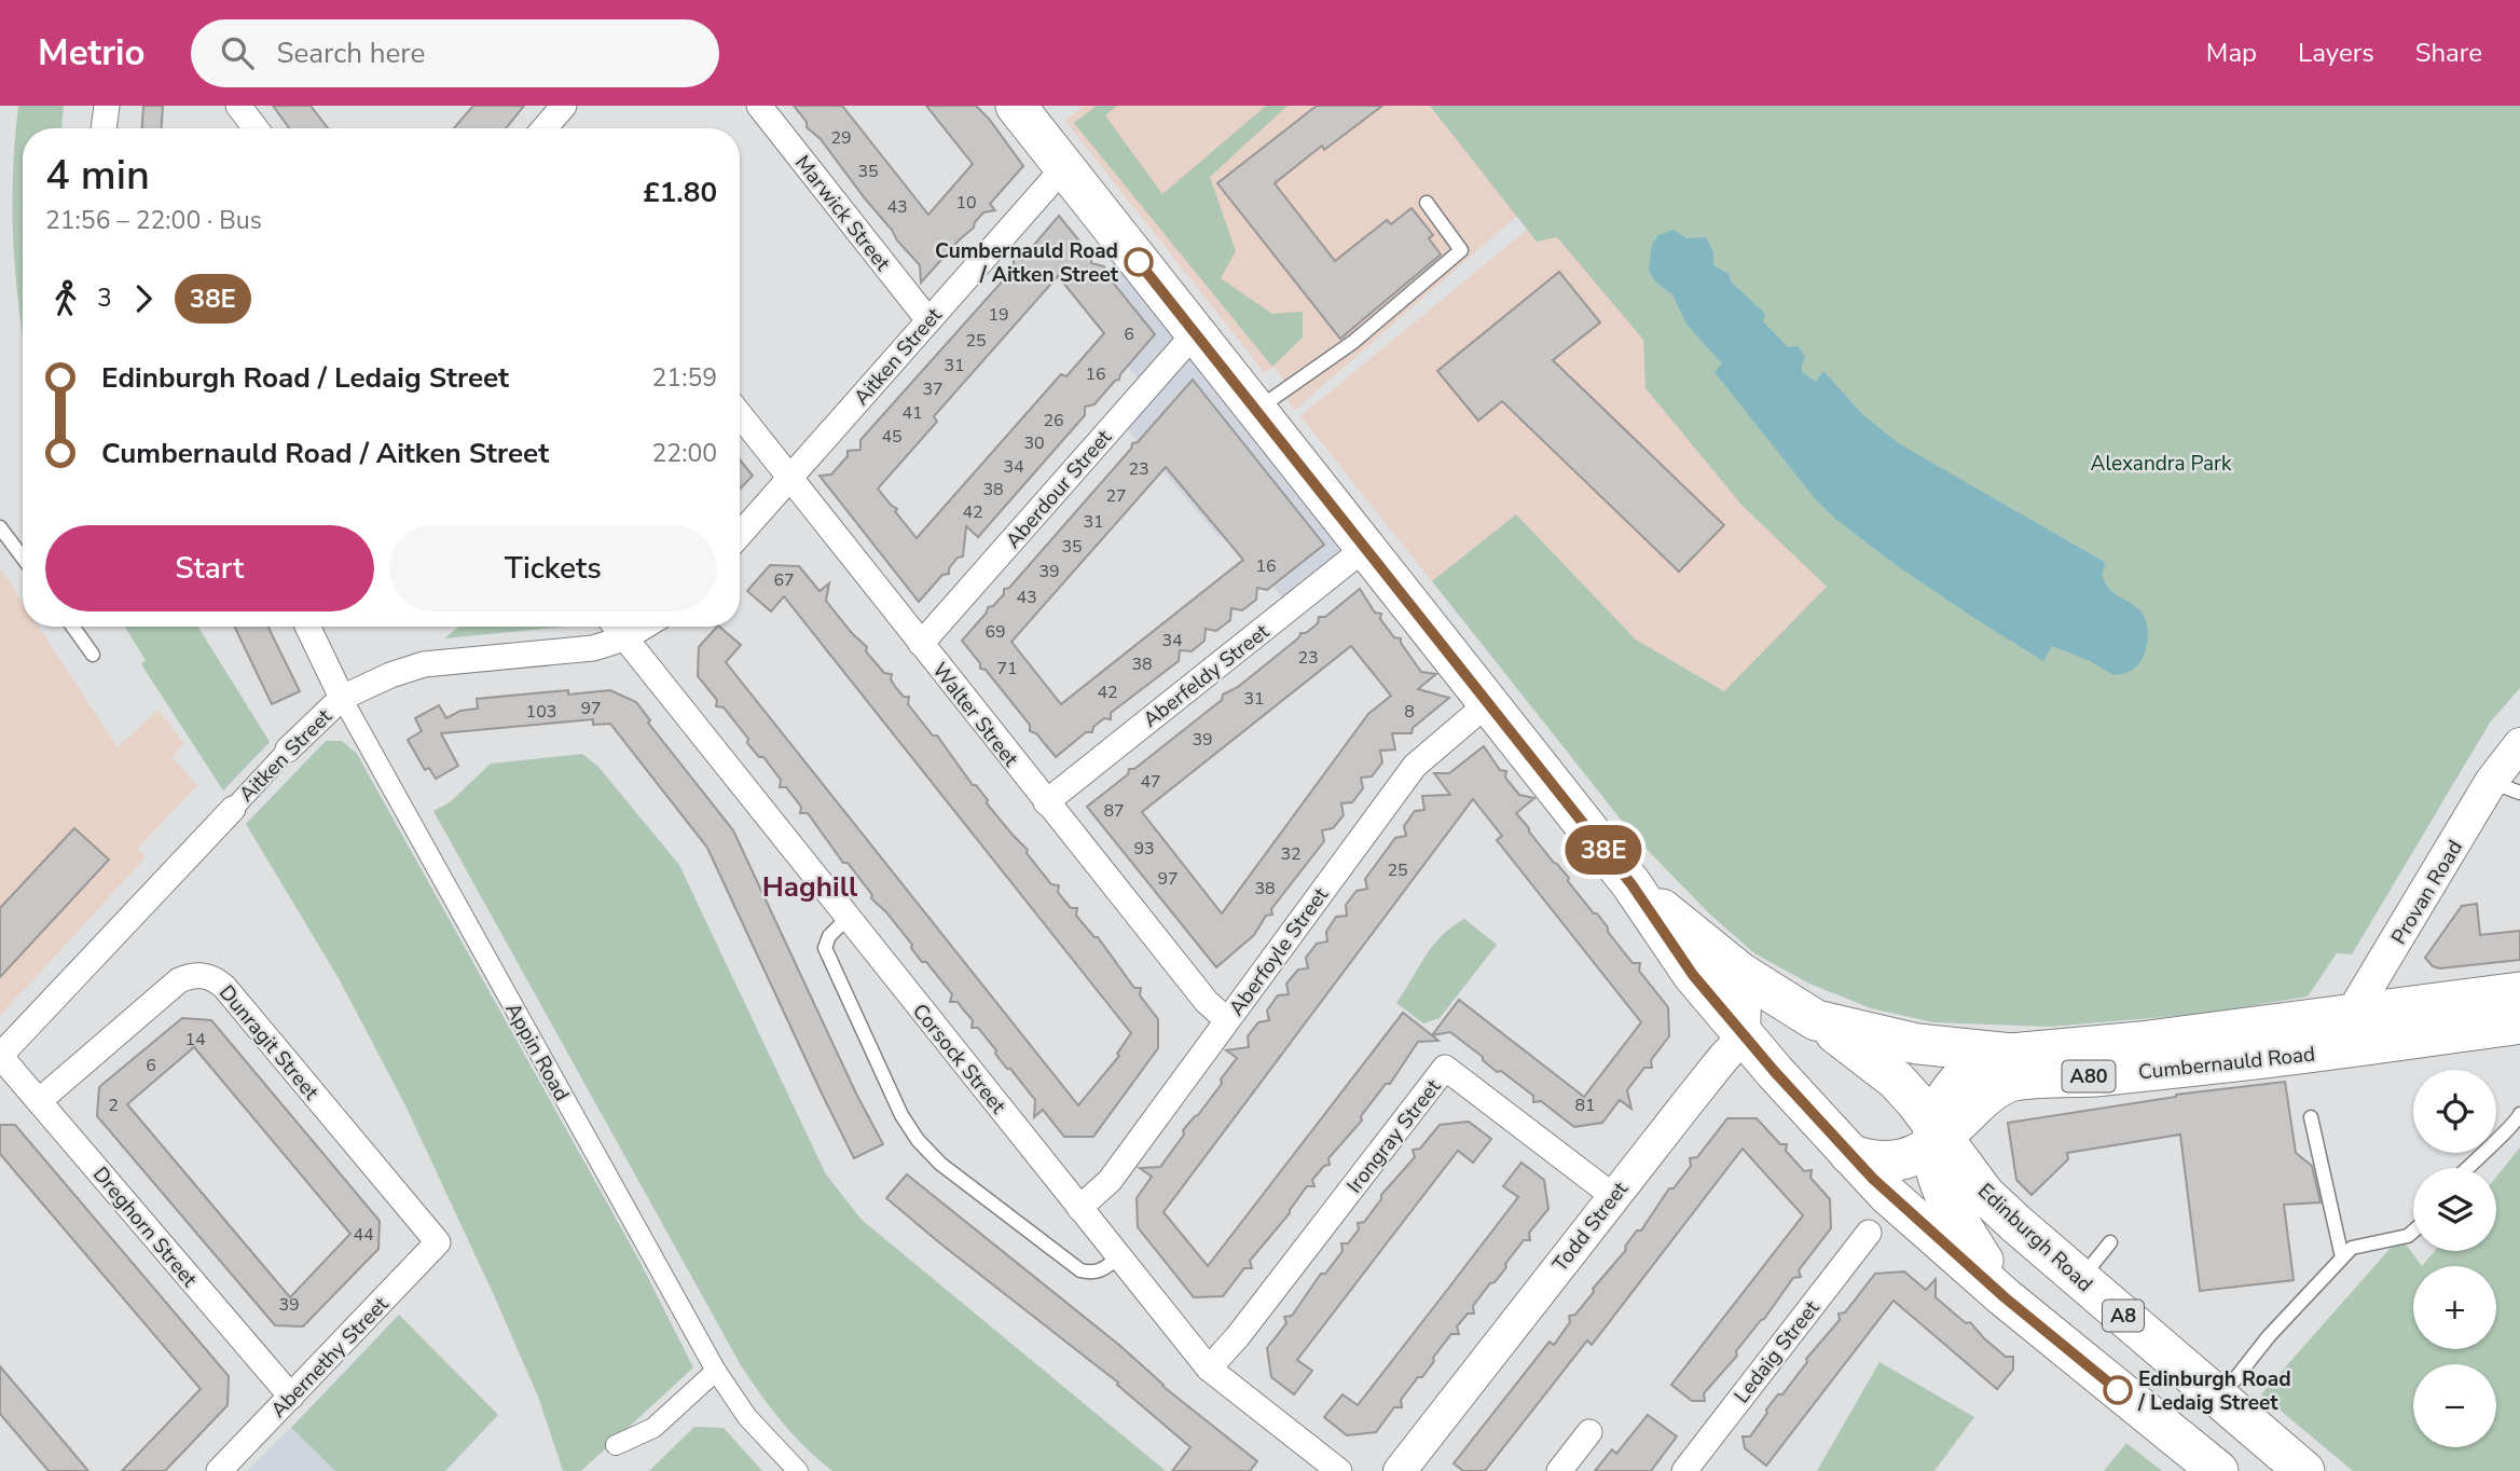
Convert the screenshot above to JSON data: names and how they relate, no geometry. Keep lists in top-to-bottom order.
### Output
{
  "streets": {
    "main road": [
      "Cumbernauld Road",
      "A80",
      "Edinburgh Road",
      "A8"
    ],
    "street": [
      "Marwick Street",
      "Aitken Street",
      "Aberdour Street",
      "Aberfeldy Street",
      "Walter Street",
      "Provan Road",
      "Aberfoyle Street",
      "Dunragit Street",
      "Appin Road",
      "Corsock Street",
      "Irongray Street",
      "Dreghorn Street",
      "Todd Street",
      "Ledaig Street",
      "Abernethy Street"
    ]
  },
  "crossings": [
    ["Marwick Street", "Aitken Street"],
    ["Aitken Street", "Walter Street"],
    ["Aitken Street", "Appin Road"],
    ["Aitken Street", "Corsock Street"],
    ["Aitken Street", "Dreghorn Street"],
    ["Aitken Street", "A8"],
    ["Aberdour Street", "Walter Street"],
    ["Aberdour Street", "A8"],
    ["Aberfeldy Street", "Walter Street"],
    ["Aberfeldy Street", "A8"],
    ["Walter Street", "Aberfoyle Street"],
    ["Provan Road", "Cumbernauld Road"],
    ["Aberfoyle Street", "Corsock Street"],
    ["Aberfoyle Street", "A8"],
    ["Dunragit Street", "Dreghorn Street"],
    ["Dunragit Street", "Abernethy Street"],
    ["Corsock Street", "Irongray Street"],
    ["Cumbernauld Road", "A80"],
    ["Cumbernauld Road", "Edinburgh Road"],
    ["Cumbernauld Road", "A8"],
    ["A80", "Edinburgh Road"],
    ["A80", "A8"],
    ["Irongray Street", "Todd Street"],
    ["Dreghorn Street", "Abernethy Street"],
    ["Todd Street", "A8"],
    ["Edinburgh Road", "A8"]
  ],
  "districts": ["Haghill"],
  "parks": ["Alexandra Park"],
  "places": ["Cumbernauld Road / Aitken Street", "Edinburgh Road / Ledaig Street"],
  "lines": ["bus line 38E"],
  "house_numbers": [
    "29",
    "35",
    "10",
    "43",
    "19",
    "6",
    "25",
    "31",
    "16",
    "37",
    "41",
    "26",
    "45",
    "30",
    "34",
    "23",
    "38",
    "27",
    "42",
    "31",
    "35",
    "16",
    "39",
    "67",
    "43",
    "69",
    "34",
    "23",
    "38",
    "71",
    "42",
    "31",
    "97",
    "103",
    "8",
    "39",
    "47",
    "87",
    "93",
    "32",
    "25",
    "97",
    "38",
    "14",
    "6",
    "2",
    "81",
    "44",
    "39"
  ],
  "page": {
    "header": "Metrio",
    "search": "Search here",
    "nav": ["Map", "Layers", "Share"],
    "on_map": "38E",
    "heading": ["4 min", "21:56 – 22:00 · Bus", "£1.80"],
    "legs": ["3", "38E"],
    "list": [
      {
        "name": "Edinburgh Road / Ledaig Street",
        "value": "21:59"
      },
      {
        "name": "Cumbernauld Road / Aitken Street",
        "value": "22:00"
      }
    ],
    "buttons": ["Start", "Tickets"],
    "map_buttons": ["+", "−"]
  }
}
